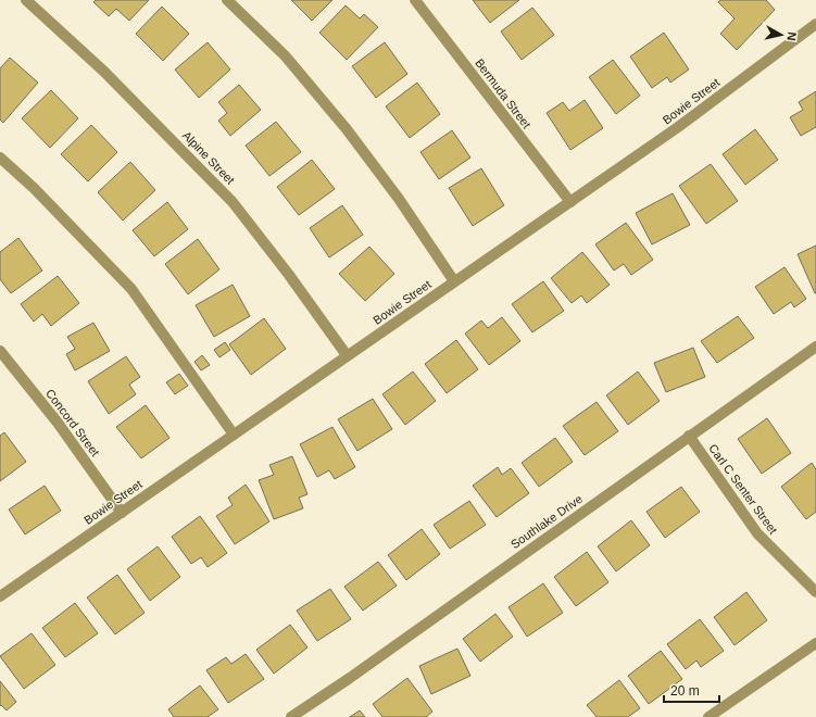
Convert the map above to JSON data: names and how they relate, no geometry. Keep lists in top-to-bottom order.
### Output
{
  "streets": {
    "street": [
      "Bermuda Street",
      "Bowie Street",
      "Alpine Street",
      "Concord Street",
      "Carl C Senter Street",
      "Southlake Drive"
    ]
  },
  "crossings": [
    ["Bermuda Street", "Bowie Street"],
    ["Bowie Street", "Alpine Street"],
    ["Bowie Street", "Concord Street"],
    ["Carl C Senter Street", "Southlake Drive"]
  ],
  "scale_bar": "20 m",
  "north": "right"
}
